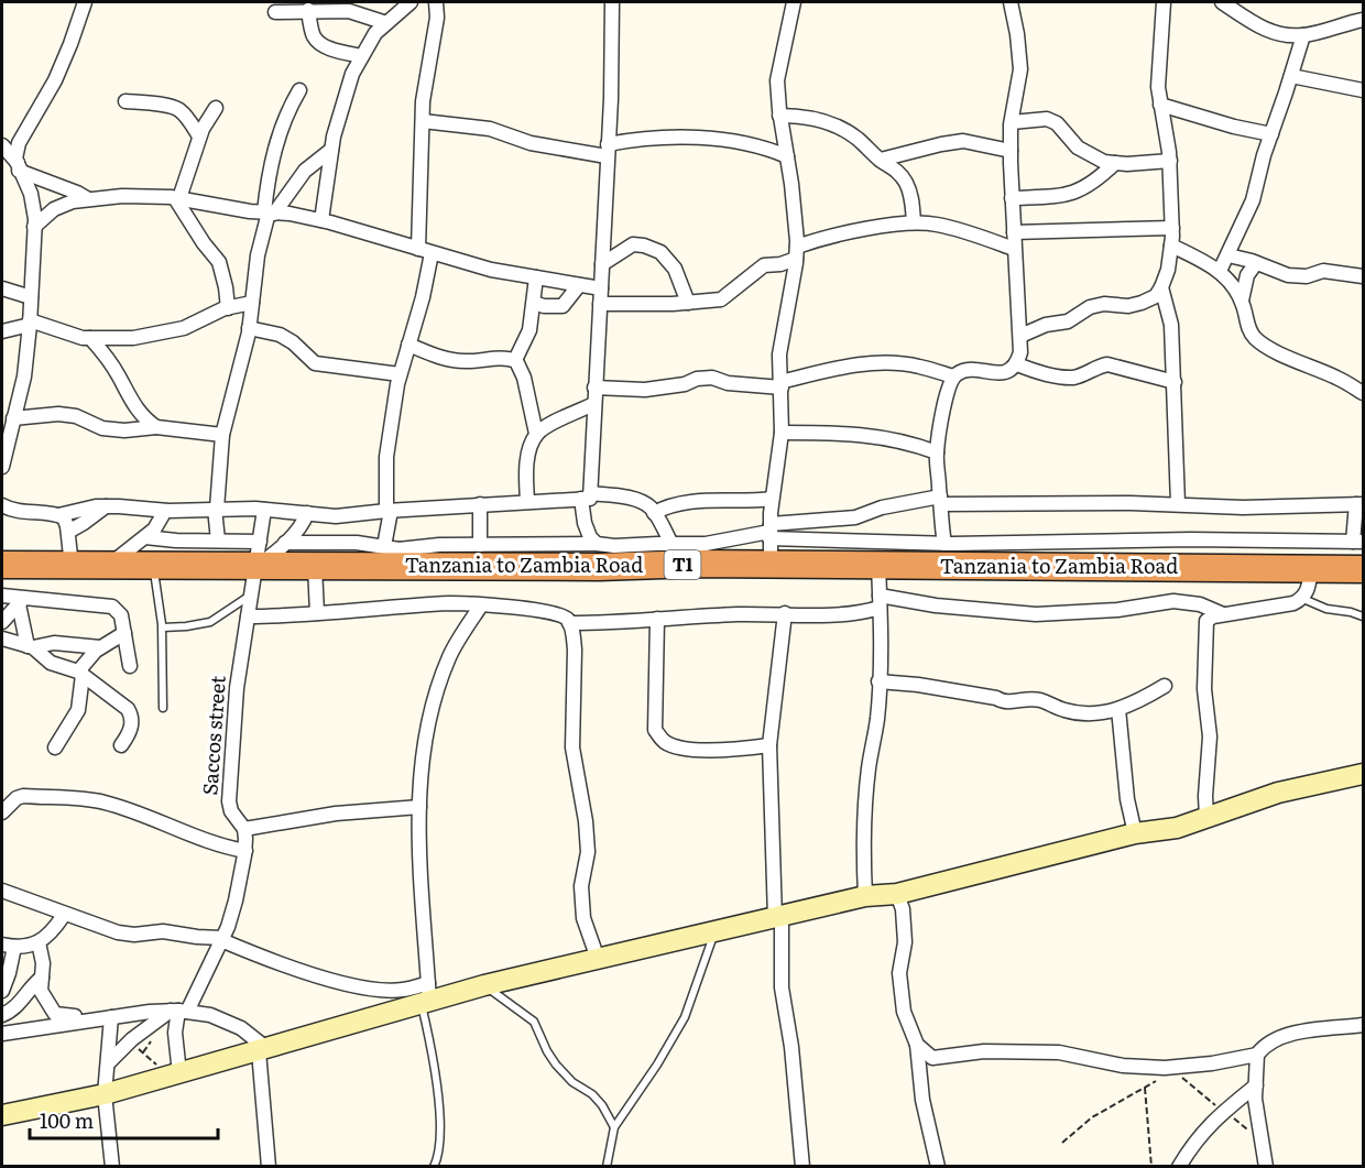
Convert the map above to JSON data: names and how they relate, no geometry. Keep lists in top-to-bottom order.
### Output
{
  "streets": {
    "highway": ["T1", "Tanzania to Zambia Road"],
    "street": ["Saccos street"]
  },
  "crossings": [
    ["Tanzania to Zambia Road", "Saccos street"]
  ],
  "scale_bar": "100 m"
}
